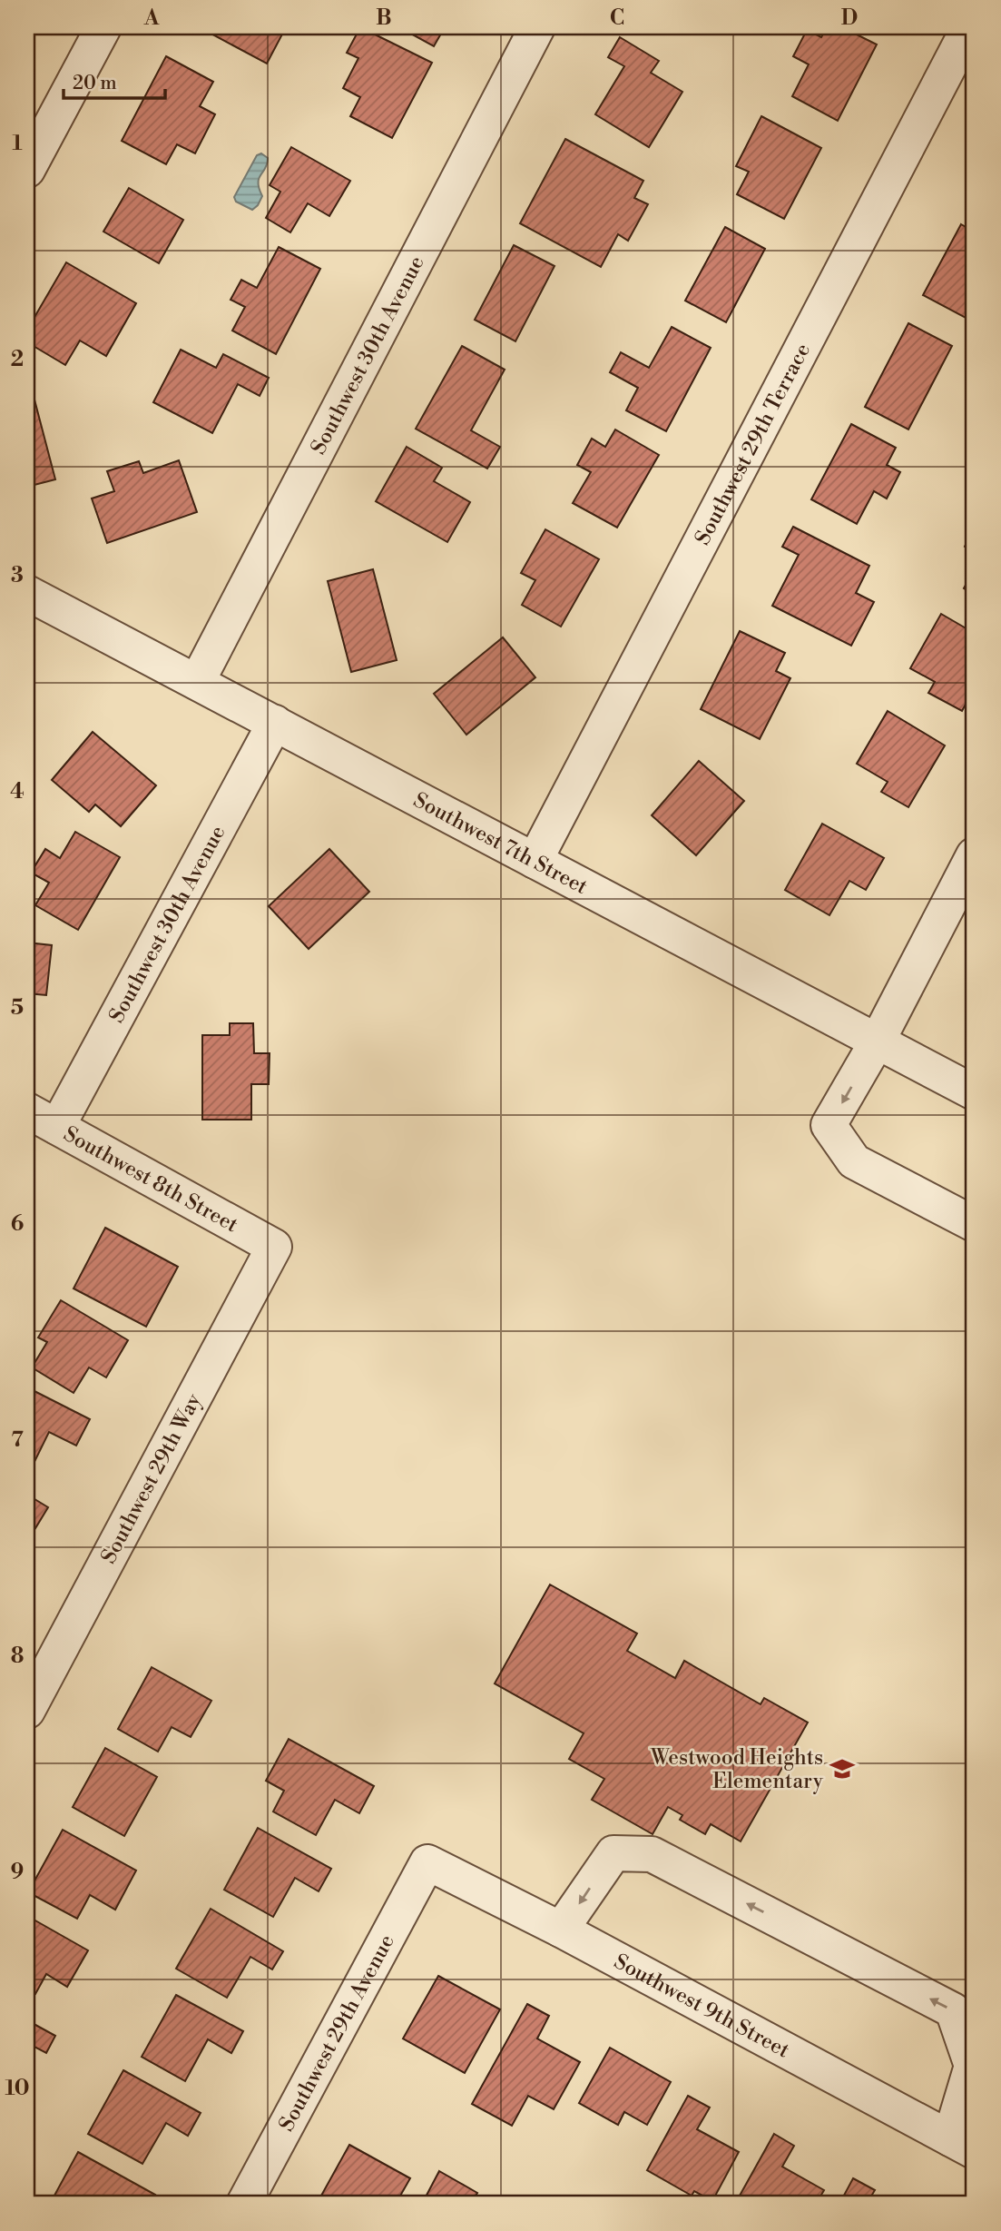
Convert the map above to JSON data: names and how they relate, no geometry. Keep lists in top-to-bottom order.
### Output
{
  "streets": {
    "street": [
      "Southwest 30th Avenue",
      "Southwest 29th Terrace",
      "Southwest 7th Street",
      "Southwest 8th Street",
      "Southwest 29th Way",
      "Southwest 9th Street",
      "Southwest 29th Avenue"
    ]
  },
  "crossings": [
    ["Southwest 30th Avenue", "Southwest 7th Street"],
    ["Southwest 30th Avenue", "Southwest 8th Street"],
    ["Southwest 29th Terrace", "Southwest 7th Street"],
    ["Southwest 8th Street", "Southwest 29th Way"],
    ["Southwest 9th Street", "Southwest 29th Avenue"]
  ],
  "places": {
    "school or university": ["Westwood Heights Elementary"]
  },
  "scale_bar": "20 m",
  "grid": {
    "columns": [
      "A",
      "B",
      "C",
      "D"
    ],
    "rows": [
      "1",
      "2",
      "3",
      "4",
      "5",
      "6",
      "7",
      "8",
      "9",
      "10"
    ]
  }
}
